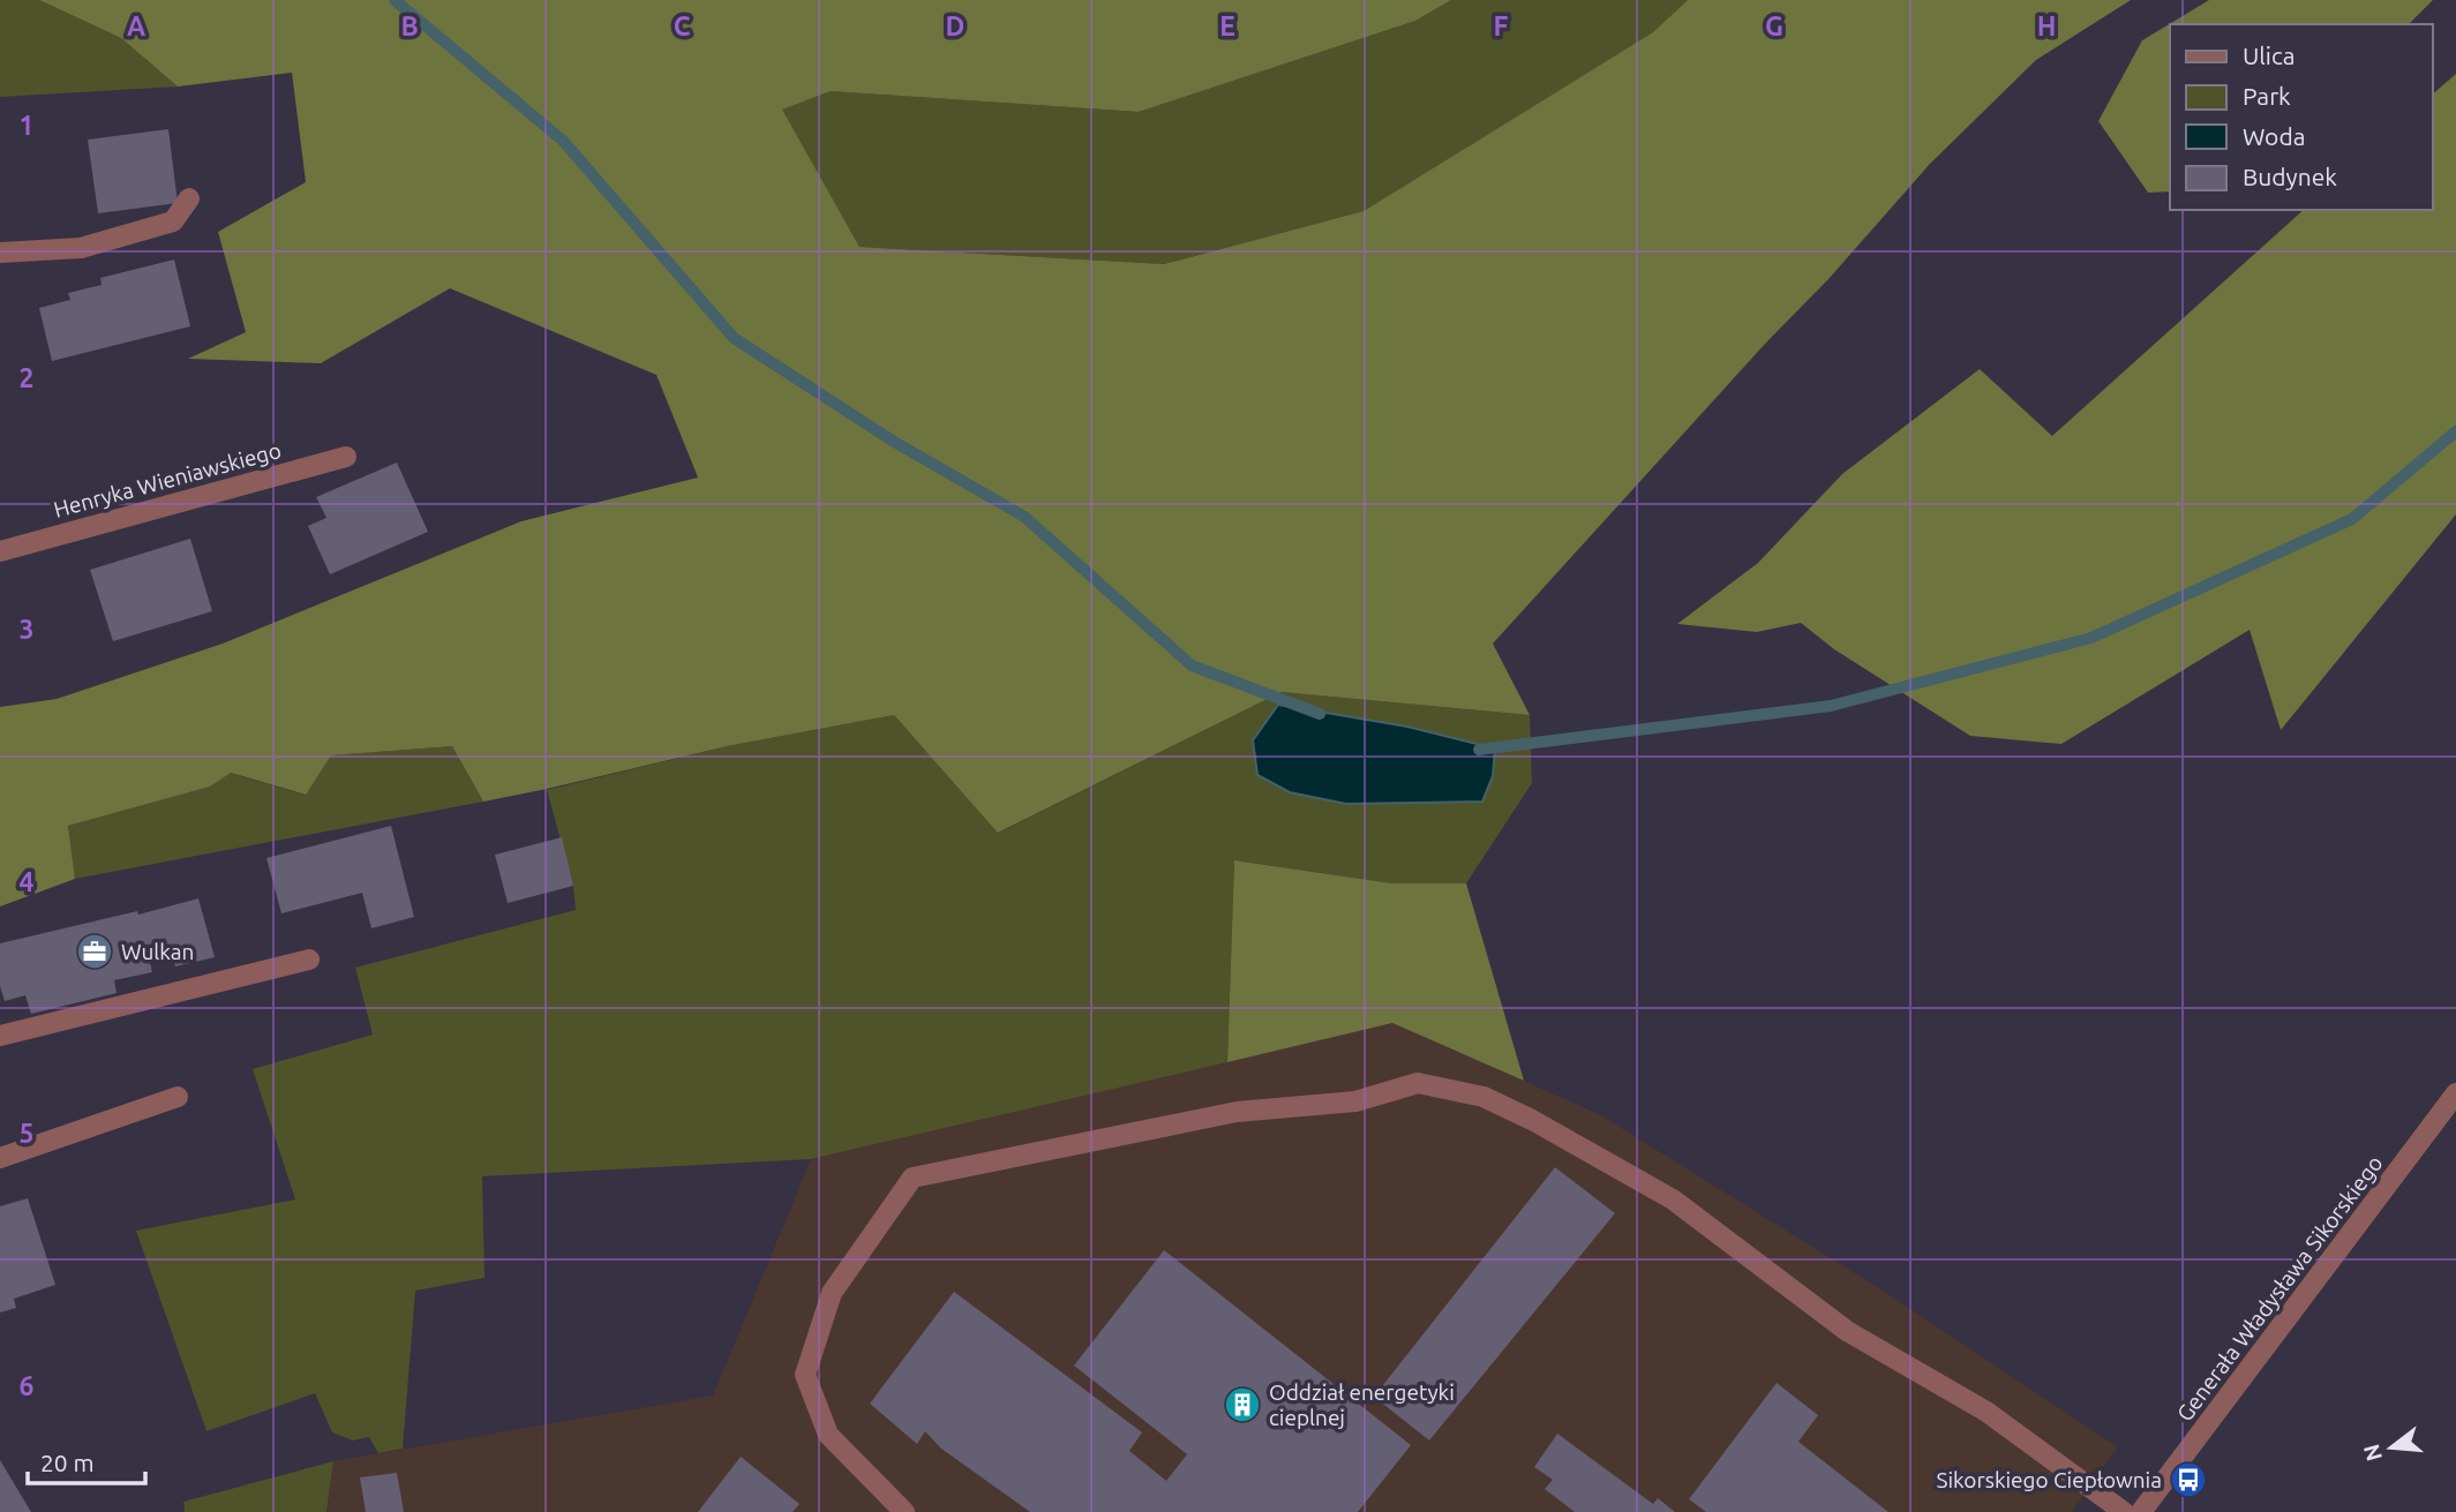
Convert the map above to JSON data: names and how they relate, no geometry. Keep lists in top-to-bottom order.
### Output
{
  "streets": {
    "street": ["Henryka Wieniawskiego", "Generała Władysława Sikorskiego"]
  },
  "places": {
    "office": ["Wulkan"],
    "building": ["Oddział energetyki cieplnej"],
    "bus stop": ["Sikorskiego Ciepłownia"]
  },
  "legend": [
    "Ulica",
    "Park",
    "Woda",
    "Budynek"
  ],
  "scale_bar": "20 m",
  "north": "left",
  "grid": {
    "columns": [
      "A",
      "B",
      "C",
      "D",
      "E",
      "F",
      "G",
      "H"
    ],
    "rows": [
      "1",
      "2",
      "3",
      "4",
      "5",
      "6"
    ]
  }
}
